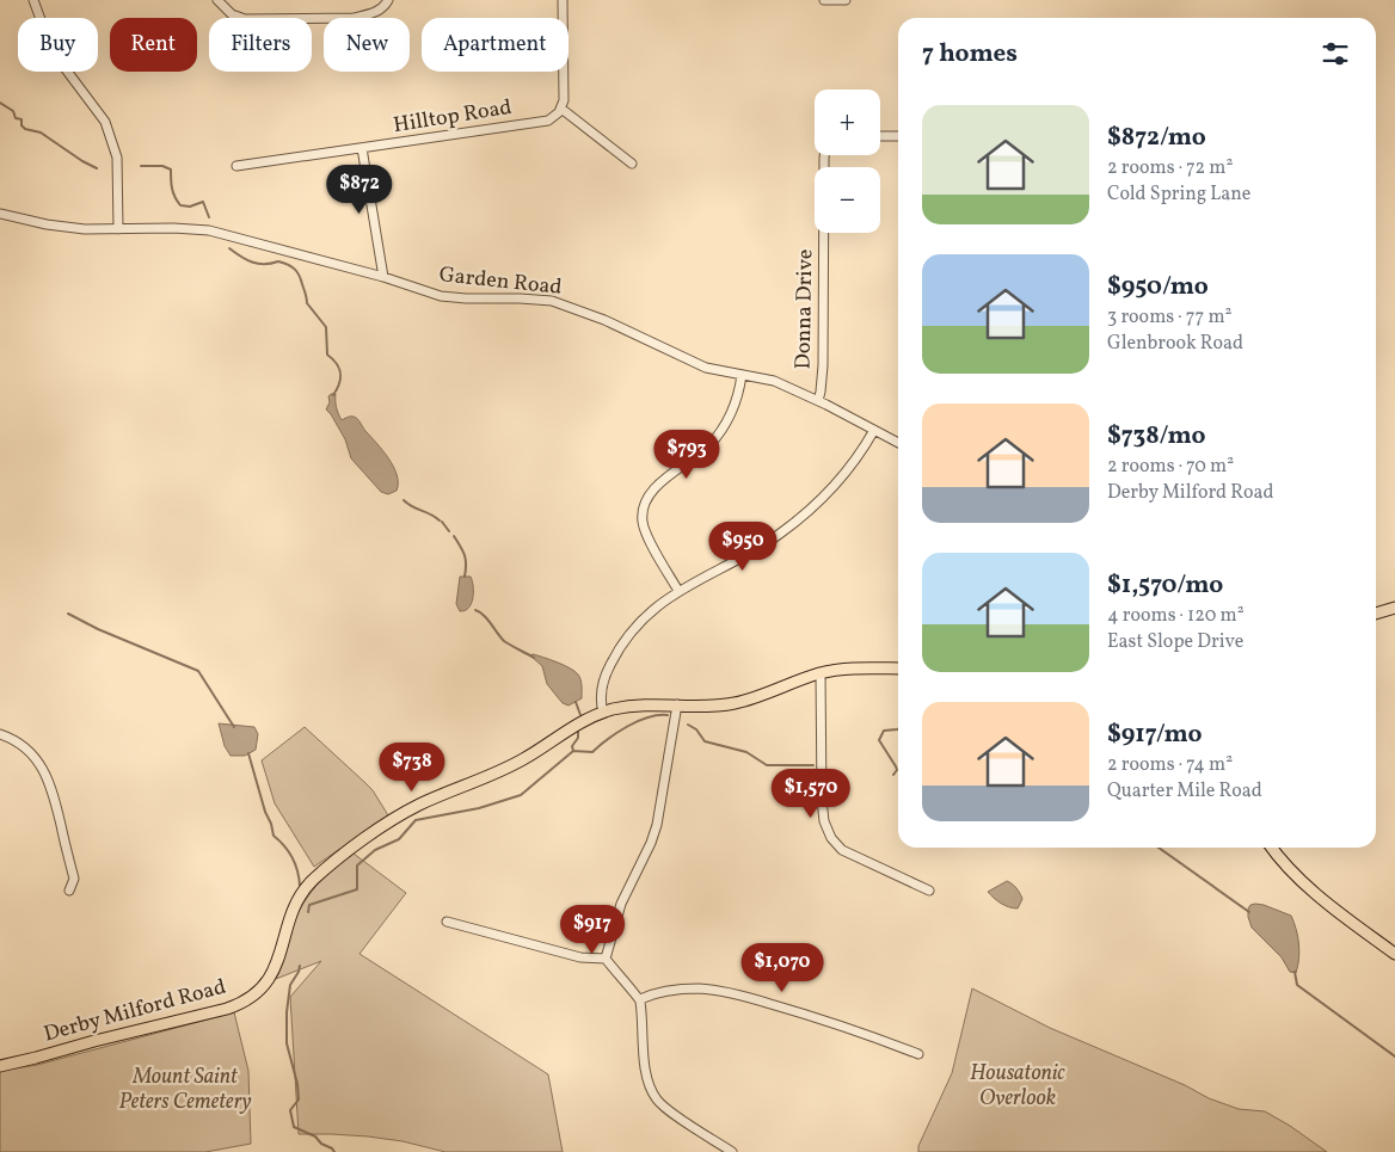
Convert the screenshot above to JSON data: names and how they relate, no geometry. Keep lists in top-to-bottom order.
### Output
{
  "streets": {
    "main road": ["Derby Milford Road"],
    "street": ["Hilltop Road", "Garden Road", "Donna Drive"]
  },
  "crossings": [
    ["Garden Road", "Donna Drive"]
  ],
  "parks": ["Housatonic Overlook", "Mount Saint Peters Cemetery"],
  "page": {
    "chip": [
      "Buy",
      "Rent",
      "Filters",
      "New",
      "Apartment"
    ],
    "heading": "7 homes",
    "map_buttons": ["+", "−"],
    "list": [
      {
        "name": "$872/mo",
        "note": "2 rooms · 72 m² · Cold Spring Lane"
      },
      {
        "name": "$950/mo",
        "note": "3 rooms · 77 m² · Glenbrook Road"
      },
      {
        "name": "$738/mo",
        "note": "2 rooms · 70 m² · Derby Milford Road"
      },
      {
        "name": "$1,570/mo",
        "note": "4 rooms · 120 m² · East Slope Drive"
      },
      {
        "name": "$917/mo",
        "note": "2 rooms · 74 m² · Quarter Mile Road"
      }
    ],
    "price": [
      "$872",
      "$793",
      "$950",
      "$738",
      "$1,570",
      "$917",
      "$1,070"
    ]
  }
}
